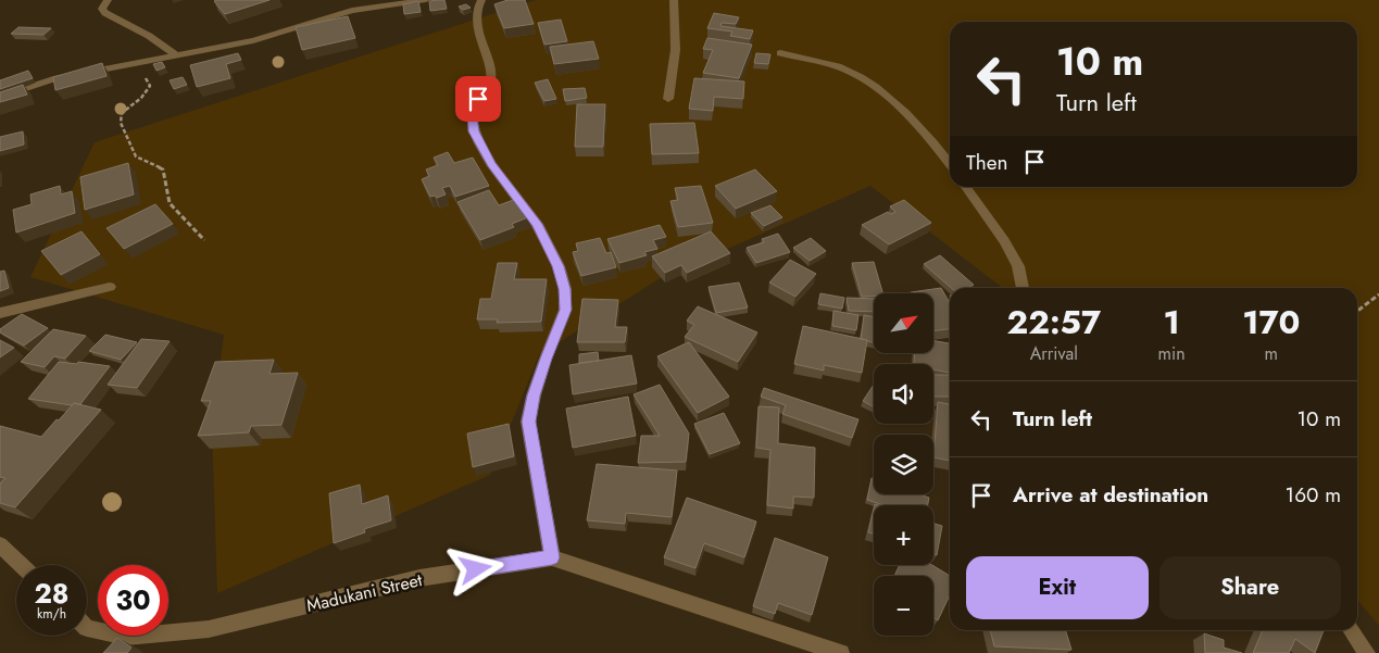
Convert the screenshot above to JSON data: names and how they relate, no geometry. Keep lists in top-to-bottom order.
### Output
{
  "streets": {
    "street": ["Madukani Street"]
  },
  "north": "top right",
  "page": {
    "turn": ["10 m", "Turn left"],
    "then": "Then",
    "eta": [
      "22:57",
      "Arrival",
      "1",
      "min",
      "170",
      "m"
    ],
    "map_buttons": ["+", "−"],
    "list": [
      {
        "name": "Turn left",
        "value": "10 m"
      },
      {
        "name": "Arrive at destination",
        "value": "160 m"
      }
    ],
    "buttons": ["Exit", "Share"],
    "speed": "28 km/h",
    "limit": "30"
  }
}
